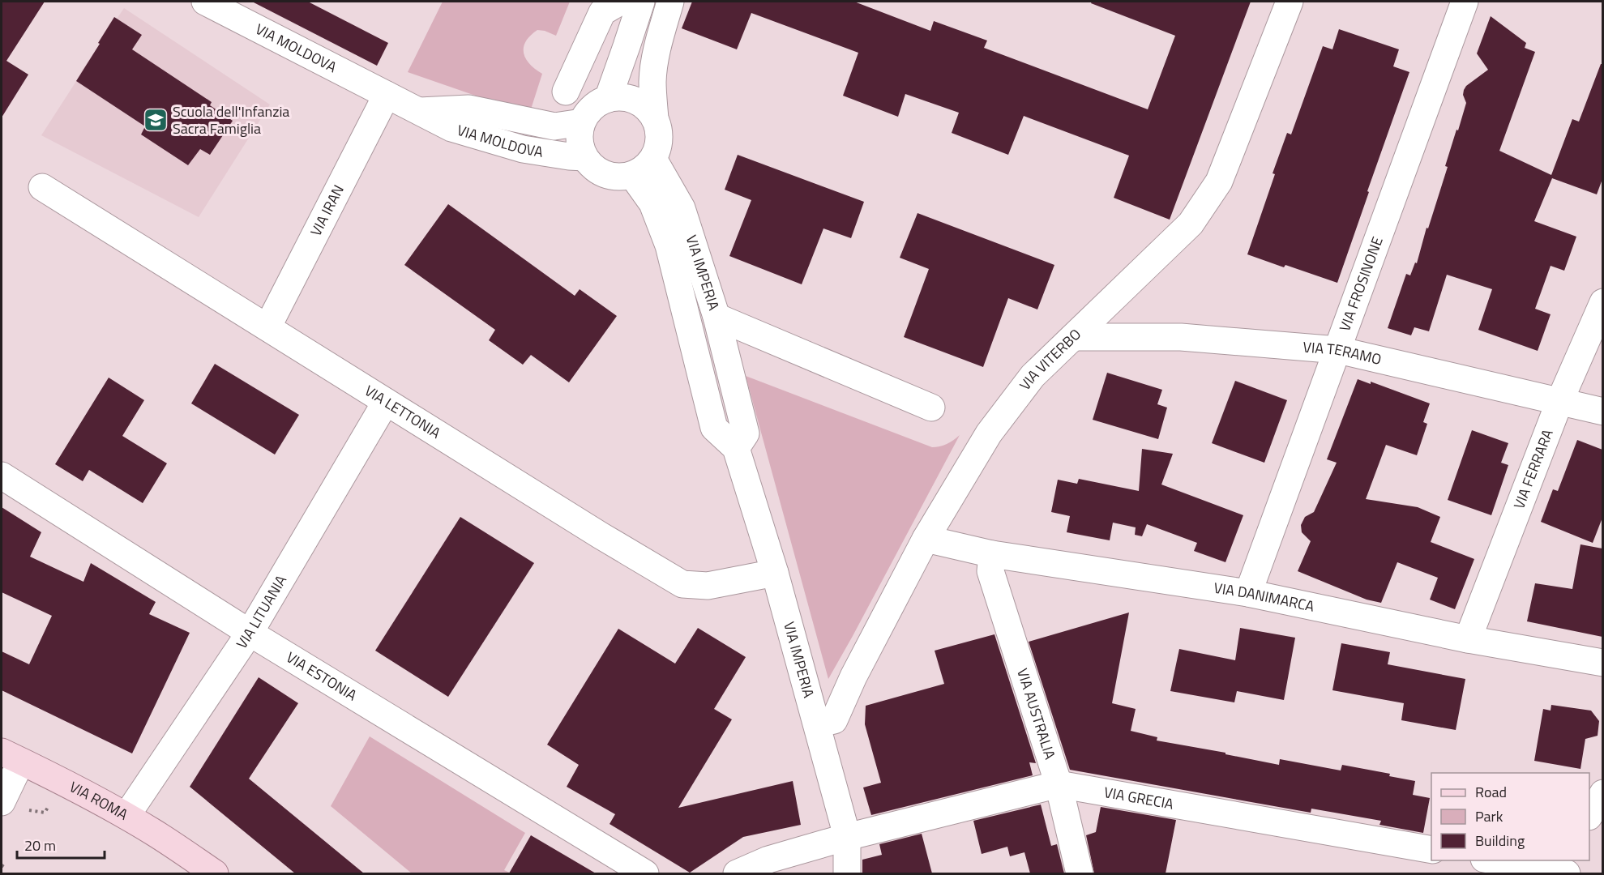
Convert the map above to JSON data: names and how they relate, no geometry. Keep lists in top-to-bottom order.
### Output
{
  "streets": {
    "main road": ["VIA ROMA"],
    "street": [
      "VIA MOLDOVA",
      "VIA IRAN",
      "VIA IMPERIA",
      "VIA FROSINONE",
      "VIA TERAMO",
      "VIA VITERBO",
      "VIA LETTONIA",
      "VIA FERRARA",
      "VIA DANIMARCA",
      "VIA LITUANIA",
      "VIA ESTONIA",
      "VIA AUSTRALIA",
      "VIA GRECIA"
    ]
  },
  "crossings": [
    ["VIA MOLDOVA", "VIA IRAN"],
    ["VIA MOLDOVA", "VIA IMPERIA"],
    ["VIA IRAN", "VIA LETTONIA"],
    ["VIA IMPERIA", "VIA VITERBO"],
    ["VIA IMPERIA", "VIA LETTONIA"],
    ["VIA IMPERIA", "VIA GRECIA"],
    ["VIA FROSINONE", "VIA TERAMO"],
    ["VIA FROSINONE", "VIA DANIMARCA"],
    ["VIA TERAMO", "VIA VITERBO"],
    ["VIA TERAMO", "VIA FERRARA"],
    ["VIA VITERBO", "VIA DANIMARCA"],
    ["VIA LETTONIA", "VIA LITUANIA"],
    ["VIA FERRARA", "VIA DANIMARCA"],
    ["VIA DANIMARCA", "VIA AUSTRALIA"],
    ["VIA LITUANIA", "VIA ESTONIA"],
    ["VIA LITUANIA", "VIA ROMA"],
    ["VIA AUSTRALIA", "VIA GRECIA"]
  ],
  "places": {
    "school or university": ["Scuola dell'Infanzia Sacra Famiglia"]
  },
  "legend": ["Road", "Park", "Building"],
  "scale_bar": "20 m"
}
